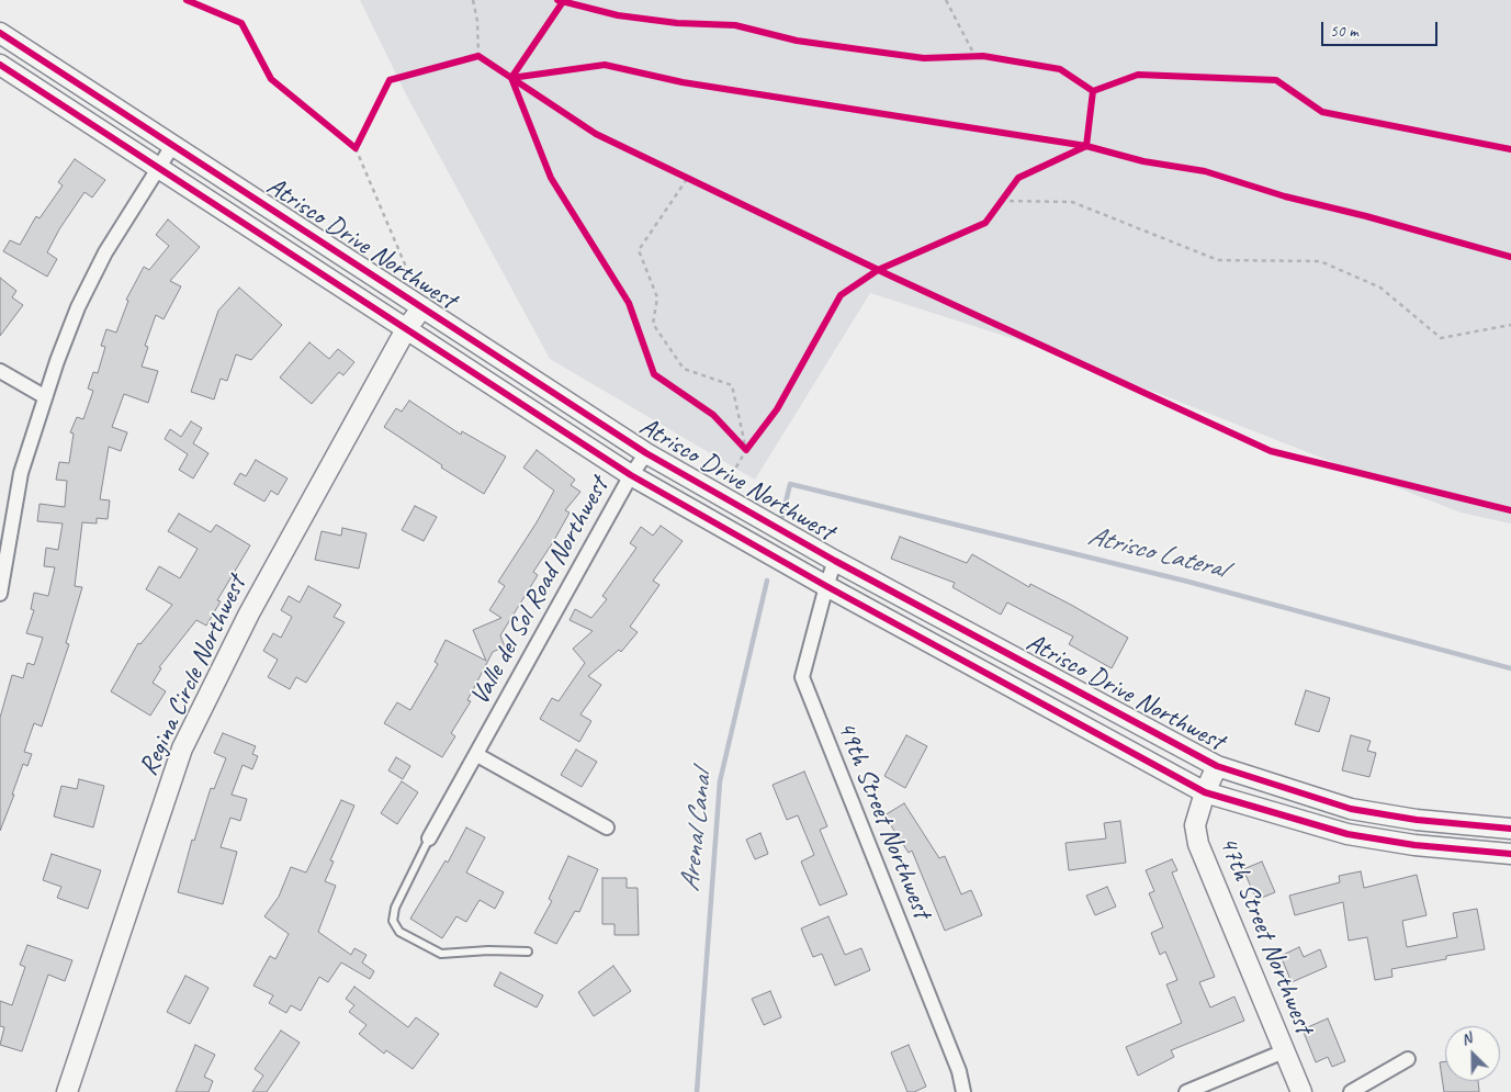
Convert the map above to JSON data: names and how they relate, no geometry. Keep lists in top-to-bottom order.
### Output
{
  "streets": {
    "main road": ["Atrisco Drive Northwest", "Regina Circle Northwest", "47th Street Northwest"],
    "street": ["Valle del Sol Road Northwest", "49th Street Northwest"]
  },
  "crossings": [
    ["Atrisco Drive Northwest", "Valle del Sol Road Northwest"],
    ["Atrisco Drive Northwest", "Regina Circle Northwest"],
    ["Atrisco Drive Northwest", "49th Street Northwest"],
    ["Atrisco Drive Northwest", "47th Street Northwest"]
  ],
  "water": ["Atrisco Lateral", "Arenal Canal"],
  "scale_bar": "50 m",
  "north": "top left"
}
